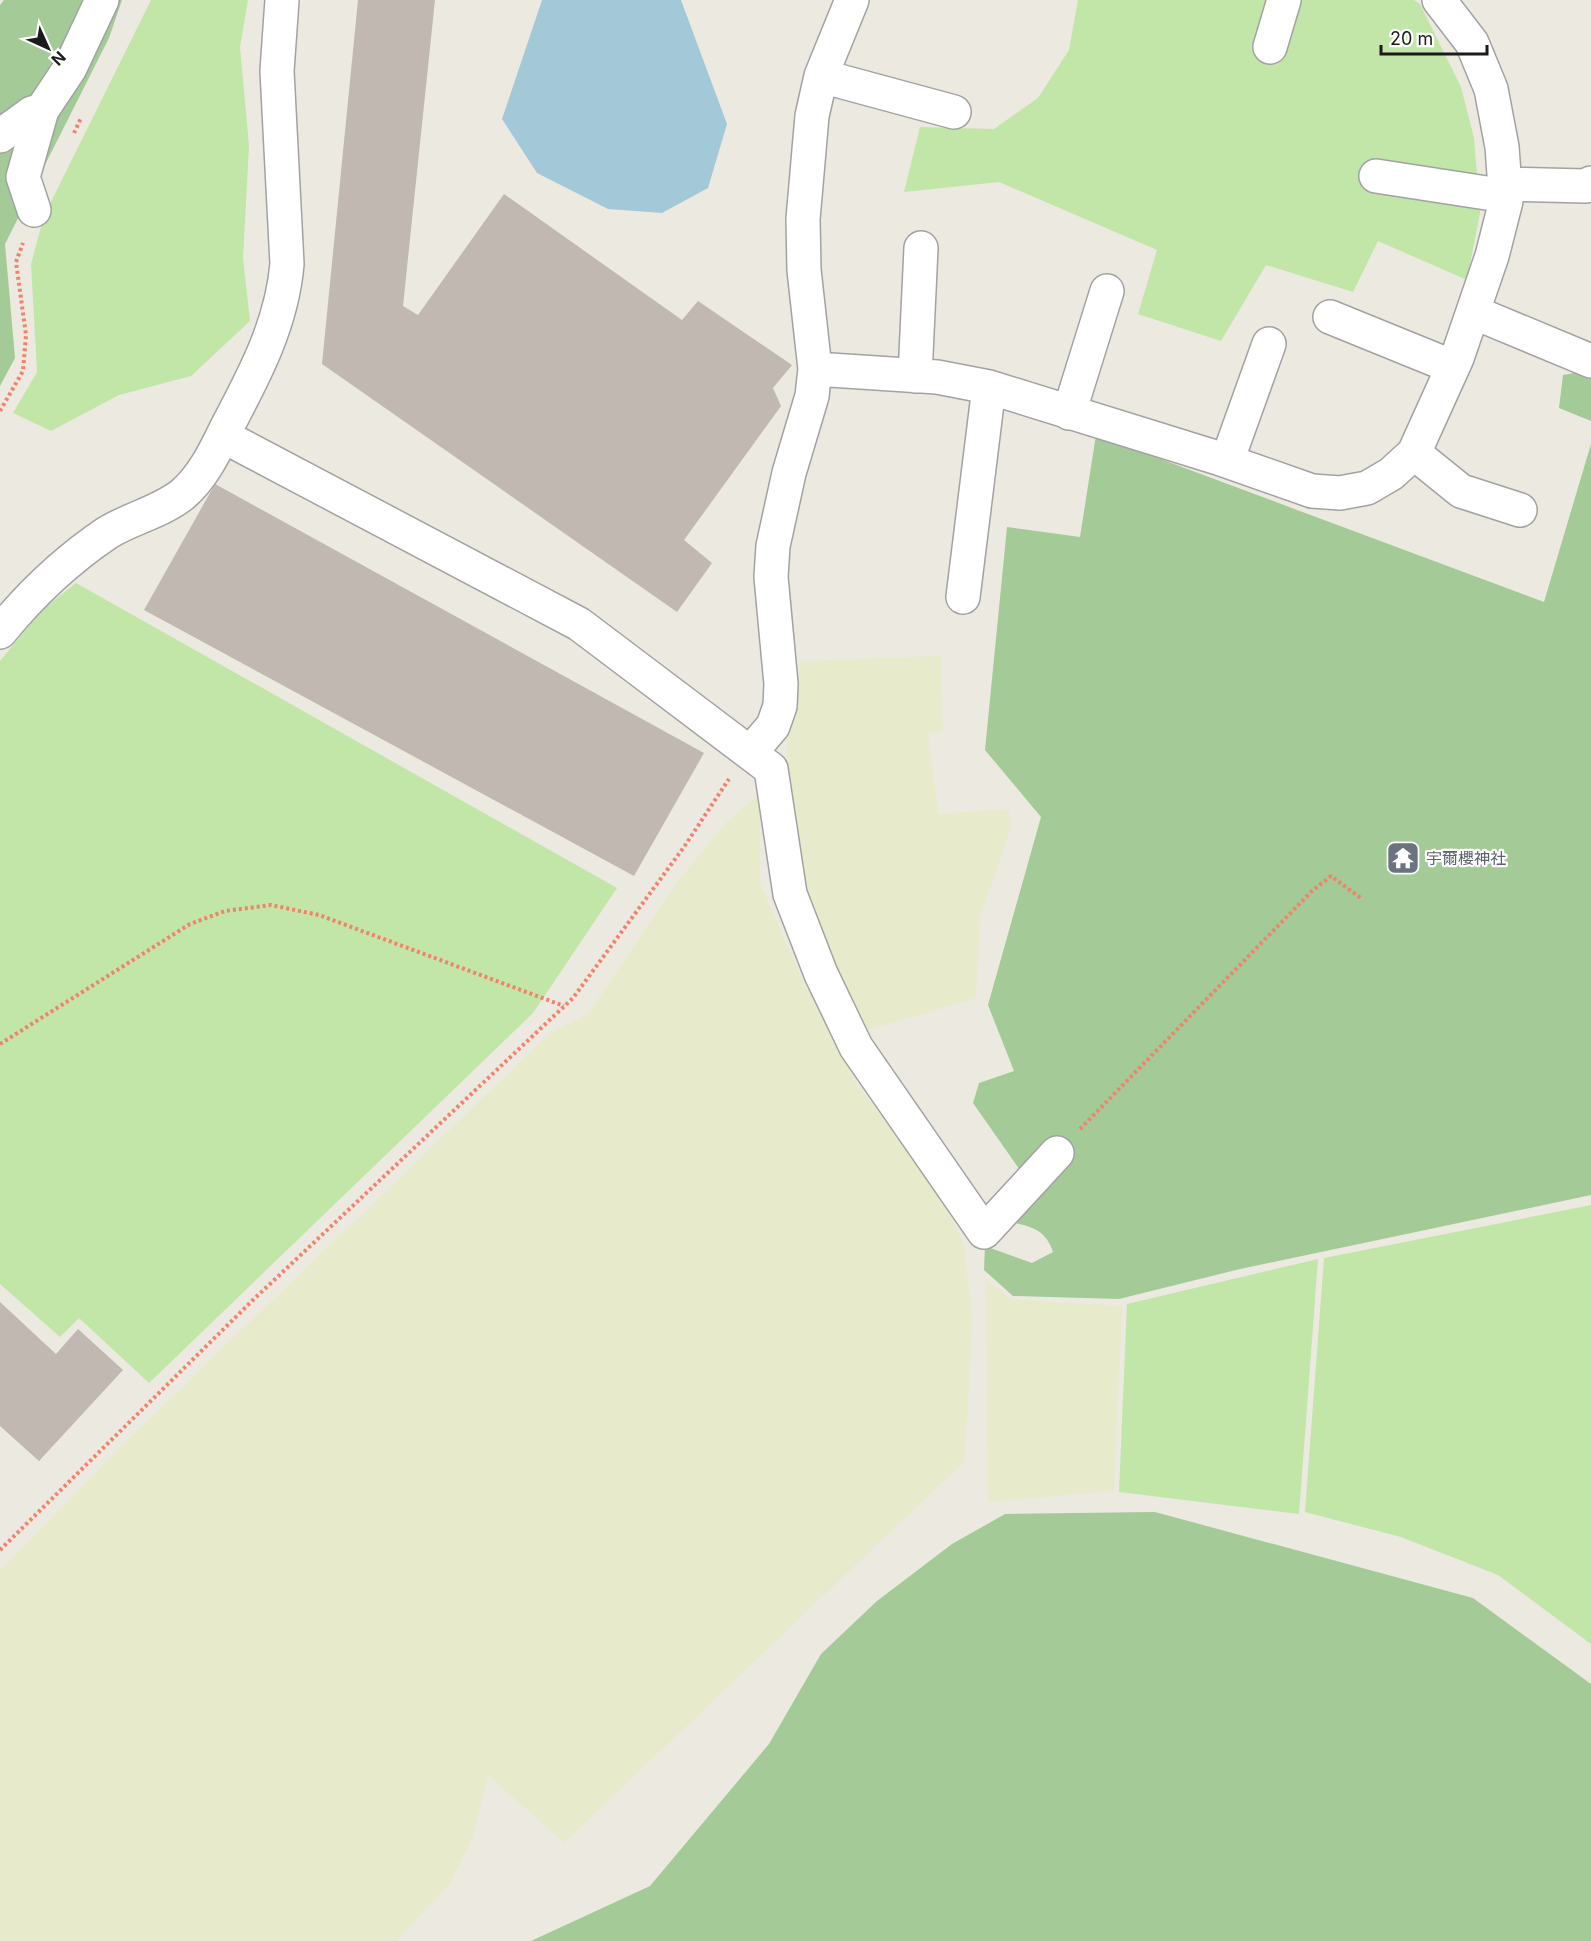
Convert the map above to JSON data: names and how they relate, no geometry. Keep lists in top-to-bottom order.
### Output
{
  "places": {
    "temple": ["宇爾櫻神社"]
  },
  "scale_bar": "20 m",
  "north": "bottom right"
}
